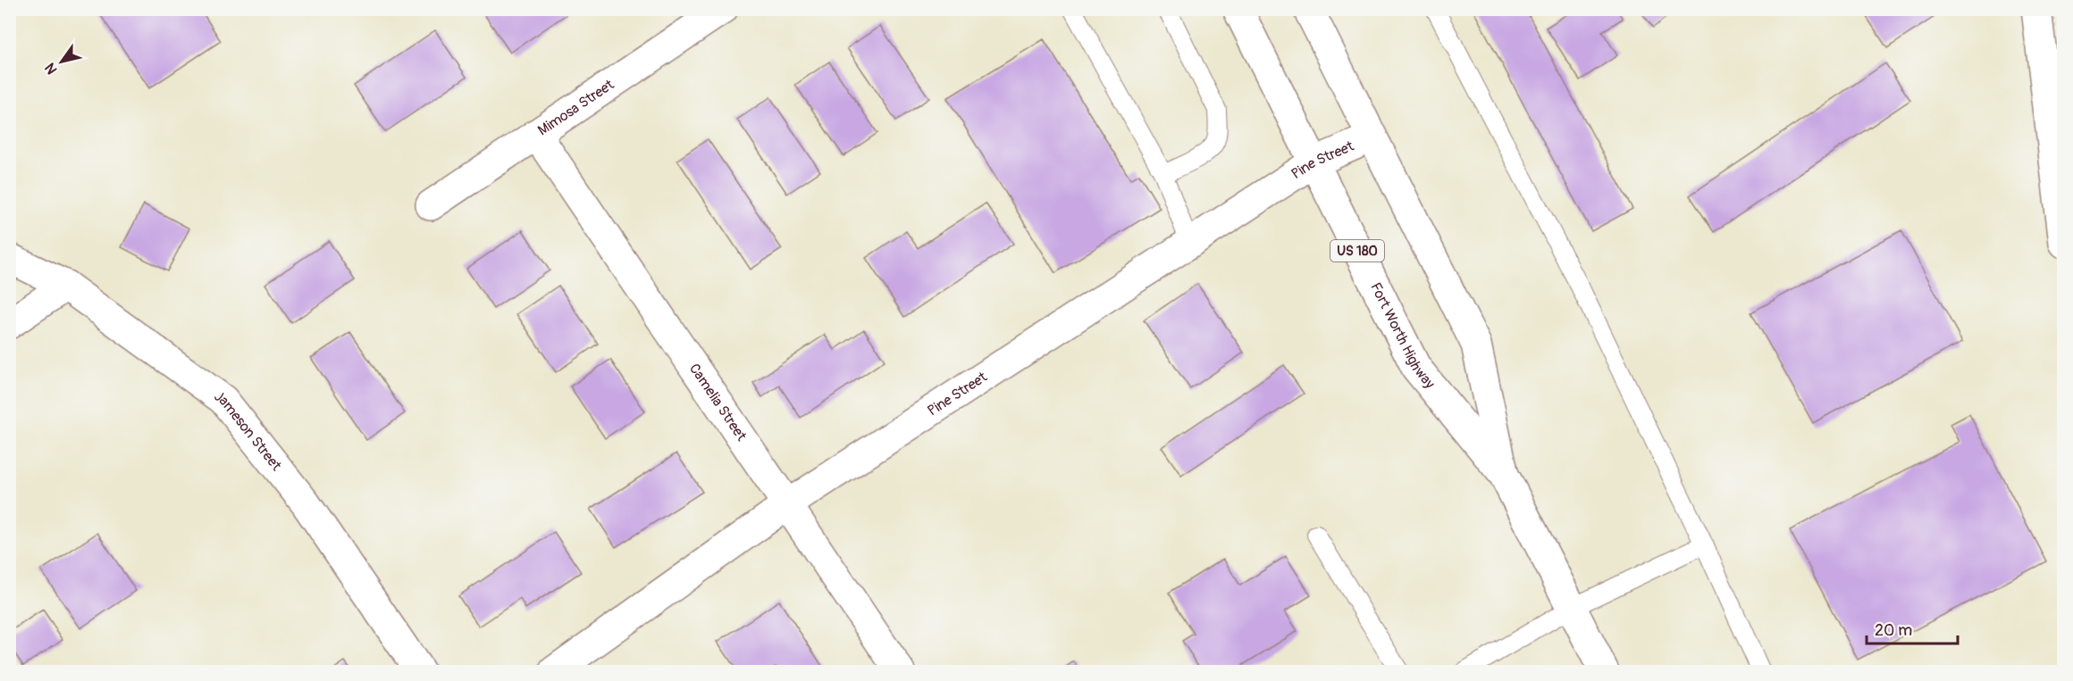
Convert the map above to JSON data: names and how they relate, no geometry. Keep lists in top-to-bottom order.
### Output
{
  "streets": {
    "street": [
      "Mimosa Street",
      "Pine Street",
      "US 180",
      "Fort Worth Highway",
      "Camelia Street",
      "Jameson Street"
    ]
  },
  "crossings": [
    ["Mimosa Street", "Camelia Street"],
    ["Pine Street", "Fort Worth Highway"],
    ["Pine Street", "Camelia Street"]
  ],
  "scale_bar": "20 m",
  "north": "bottom left"
}
